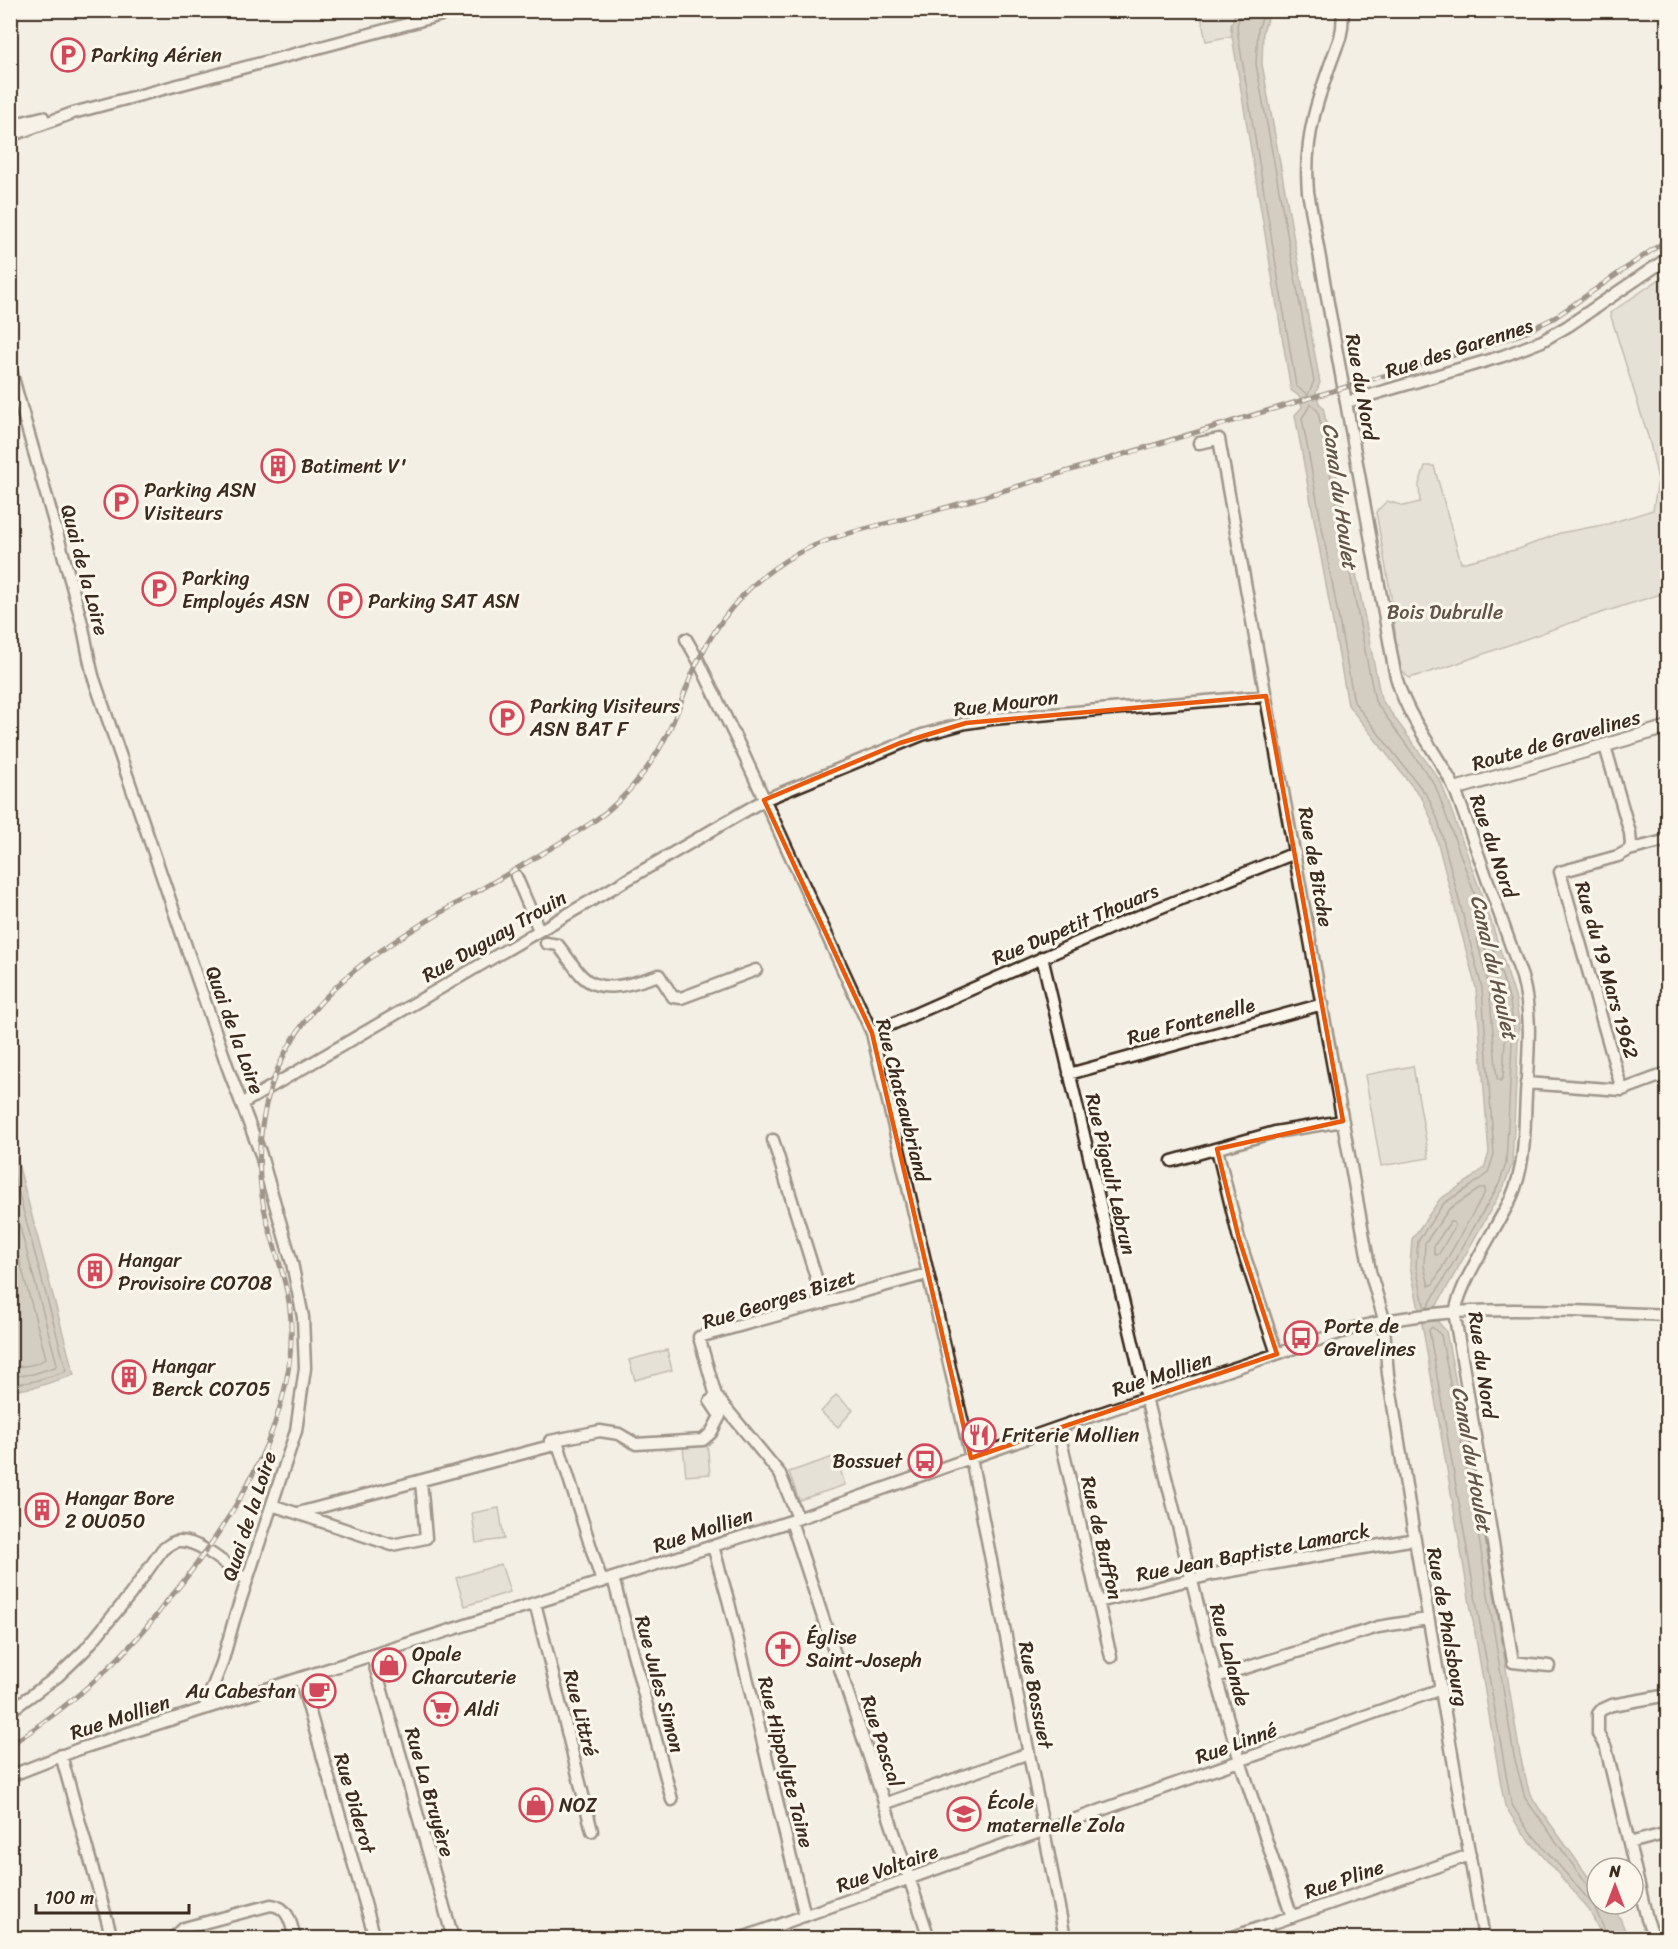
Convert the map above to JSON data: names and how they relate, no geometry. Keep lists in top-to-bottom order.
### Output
{
  "streets": {
    "main road": ["Route de Gravelines"],
    "street": [
      "Rue des Garennes",
      "Rue du Nord",
      "Quai de la Loire",
      "Rue Mouron",
      "Rue de Bitche",
      "Rue Dupetit Thouars",
      "Rue Duguay Trouin",
      "Rue du 19 Mars 1962",
      "Rue Fontenelle",
      "Rue Chateaubriand",
      "Rue Pigault Lebrun",
      "Rue Georges Bizet",
      "Rue Mollien",
      "Rue de Buffon",
      "Rue Jean Baptiste Lamarck",
      "Rue de Phalsbourg",
      "Rue Lalande",
      "Rue Jules Simon",
      "Rue Bossuet",
      "Rue Littré",
      "Rue Pascal",
      "Rue Linné",
      "Rue Hippolyte Taine",
      "Rue La Bruyère",
      "Rue Diderot",
      "Rue Voltaire",
      "Rue Pline"
    ]
  },
  "crossings": [
    ["Rue des Garennes", "Rue du Nord"],
    ["Rue du Nord", "Route de Gravelines"],
    ["Rue du Nord", "Rue du 19 Mars 1962"],
    ["Rue du Nord", "Rue Mollien"],
    ["Quai de la Loire", "Rue Duguay Trouin"],
    ["Quai de la Loire", "Rue Mollien"],
    ["Rue Mouron", "Rue de Bitche"],
    ["Rue Mouron", "Rue Duguay Trouin"],
    ["Rue Mouron", "Rue Chateaubriand"],
    ["Rue de Bitche", "Rue Dupetit Thouars"],
    ["Rue de Bitche", "Rue Fontenelle"],
    ["Rue de Bitche", "Rue Mollien"],
    ["Rue de Bitche", "Rue de Phalsbourg"],
    ["Rue Dupetit Thouars", "Rue Chateaubriand"],
    ["Rue Dupetit Thouars", "Rue Pigault Lebrun"],
    ["Rue Duguay Trouin", "Rue Chateaubriand"],
    ["Rue Fontenelle", "Rue Pigault Lebrun"],
    ["Rue Chateaubriand", "Rue Georges Bizet"],
    ["Rue Chateaubriand", "Rue Mollien"],
    ["Rue Chateaubriand", "Rue Bossuet"],
    ["Rue Pigault Lebrun", "Rue Mollien"],
    ["Rue Pigault Lebrun", "Rue Lalande"],
    ["Rue Georges Bizet", "Rue Mollien"],
    ["Rue Georges Bizet", "Rue Pascal"],
    ["Rue Mollien", "Rue de Buffon"],
    ["Rue Mollien", "Rue de Phalsbourg"],
    ["Rue Mollien", "Rue Lalande"],
    ["Rue Mollien", "Rue Jules Simon"],
    ["Rue Mollien", "Rue Bossuet"],
    ["Rue Mollien", "Rue Littré"],
    ["Rue Mollien", "Rue Pascal"],
    ["Rue Mollien", "Rue Hippolyte Taine"],
    ["Rue Mollien", "Rue La Bruyère"],
    ["Rue Mollien", "Rue Diderot"],
    ["Rue de Buffon", "Rue Jean Baptiste Lamarck"],
    ["Rue Jean Baptiste Lamarck", "Rue de Phalsbourg"],
    ["Rue Jean Baptiste Lamarck", "Rue Lalande"],
    ["Rue de Phalsbourg", "Rue Linné"],
    ["Rue de Phalsbourg", "Rue Pline"],
    ["Rue Lalande", "Rue Linné"],
    ["Rue Lalande", "Rue Pline"],
    ["Rue Bossuet", "Rue Linné"],
    ["Rue Bossuet", "Rue Voltaire"],
    ["Rue Pascal", "Rue Voltaire"],
    ["Rue Linné", "Rue Voltaire"],
    ["Rue Hippolyte Taine", "Rue Voltaire"]
  ],
  "water": ["Canal du Houlet"],
  "parks": ["Bois Dubrulle"],
  "places": {
    "parking": [
      "Parking Aérien",
      "Parking ASN Visiteurs",
      "Parking Employés ASN",
      "Parking SAT ASN",
      "Parking Visiteurs ASN BAT F"
    ],
    "building": [
      "Batiment V'",
      "Hangar Provisoire CO708",
      "Hangar Berck CO705",
      "Hangar Bore 2 OU050"
    ],
    "bus stop": ["Porte de Gravelines", "Bossuet"],
    "restaurant": ["Friterie Mollien"],
    "church": ["Église Saint-Joseph"],
    "shop": ["Opale Charcuterie", "NOZ"],
    "cafe": ["Au Cabestan"],
    "supermarket": ["Aldi"],
    "school or university": ["École maternelle Zola"]
  },
  "scale_bar": "100 m",
  "north": "top"
}
